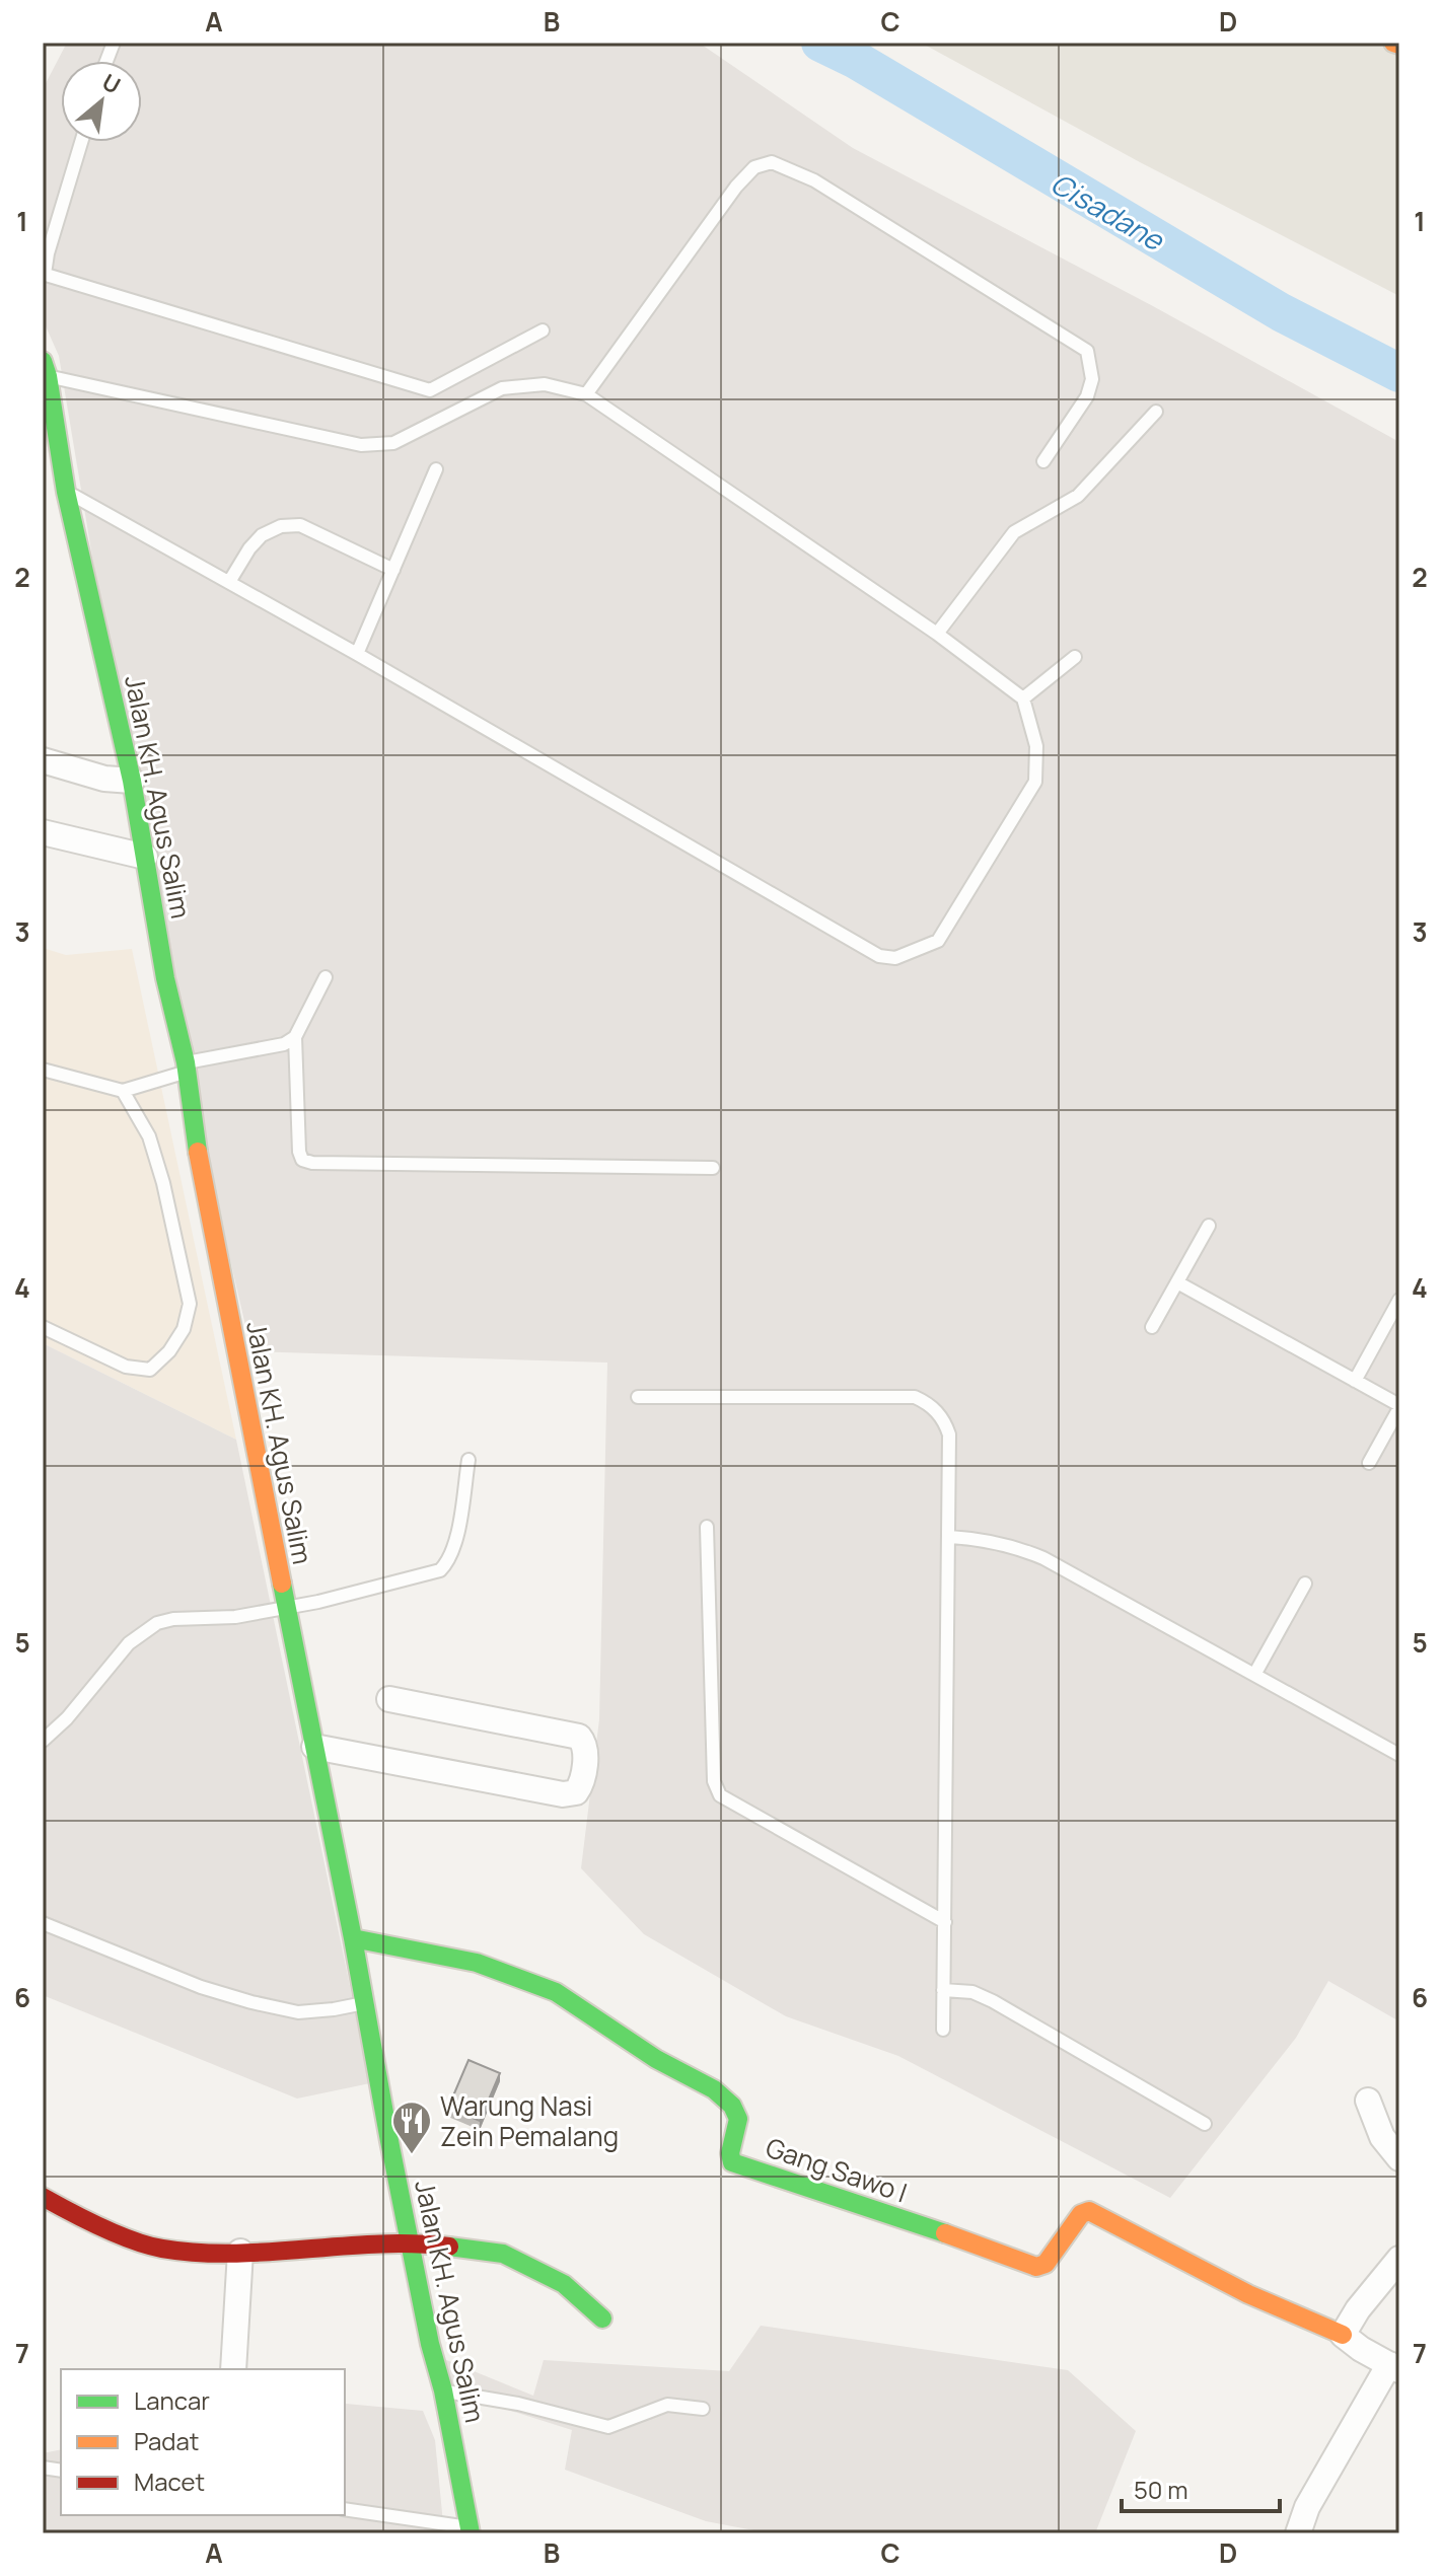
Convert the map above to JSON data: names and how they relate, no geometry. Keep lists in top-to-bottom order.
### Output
{
  "streets": {
    "main road": ["Jalan KH. Agus Salim", "Gang Sawo I"]
  },
  "crossings": [
    ["Jalan KH. Agus Salim", "Gang Sawo I"]
  ],
  "water": ["Cisadane"],
  "places": {
    "restaurant": ["Warung Nasi Zein Pemalang"]
  },
  "legend": ["Lancar", "Padat", "Macet"],
  "scale_bar": "50 m",
  "north": "top right",
  "grid": {
    "columns": [
      "A",
      "B",
      "C",
      "D"
    ],
    "rows": [
      "1",
      "2",
      "3",
      "4",
      "5",
      "6",
      "7"
    ]
  }
}
